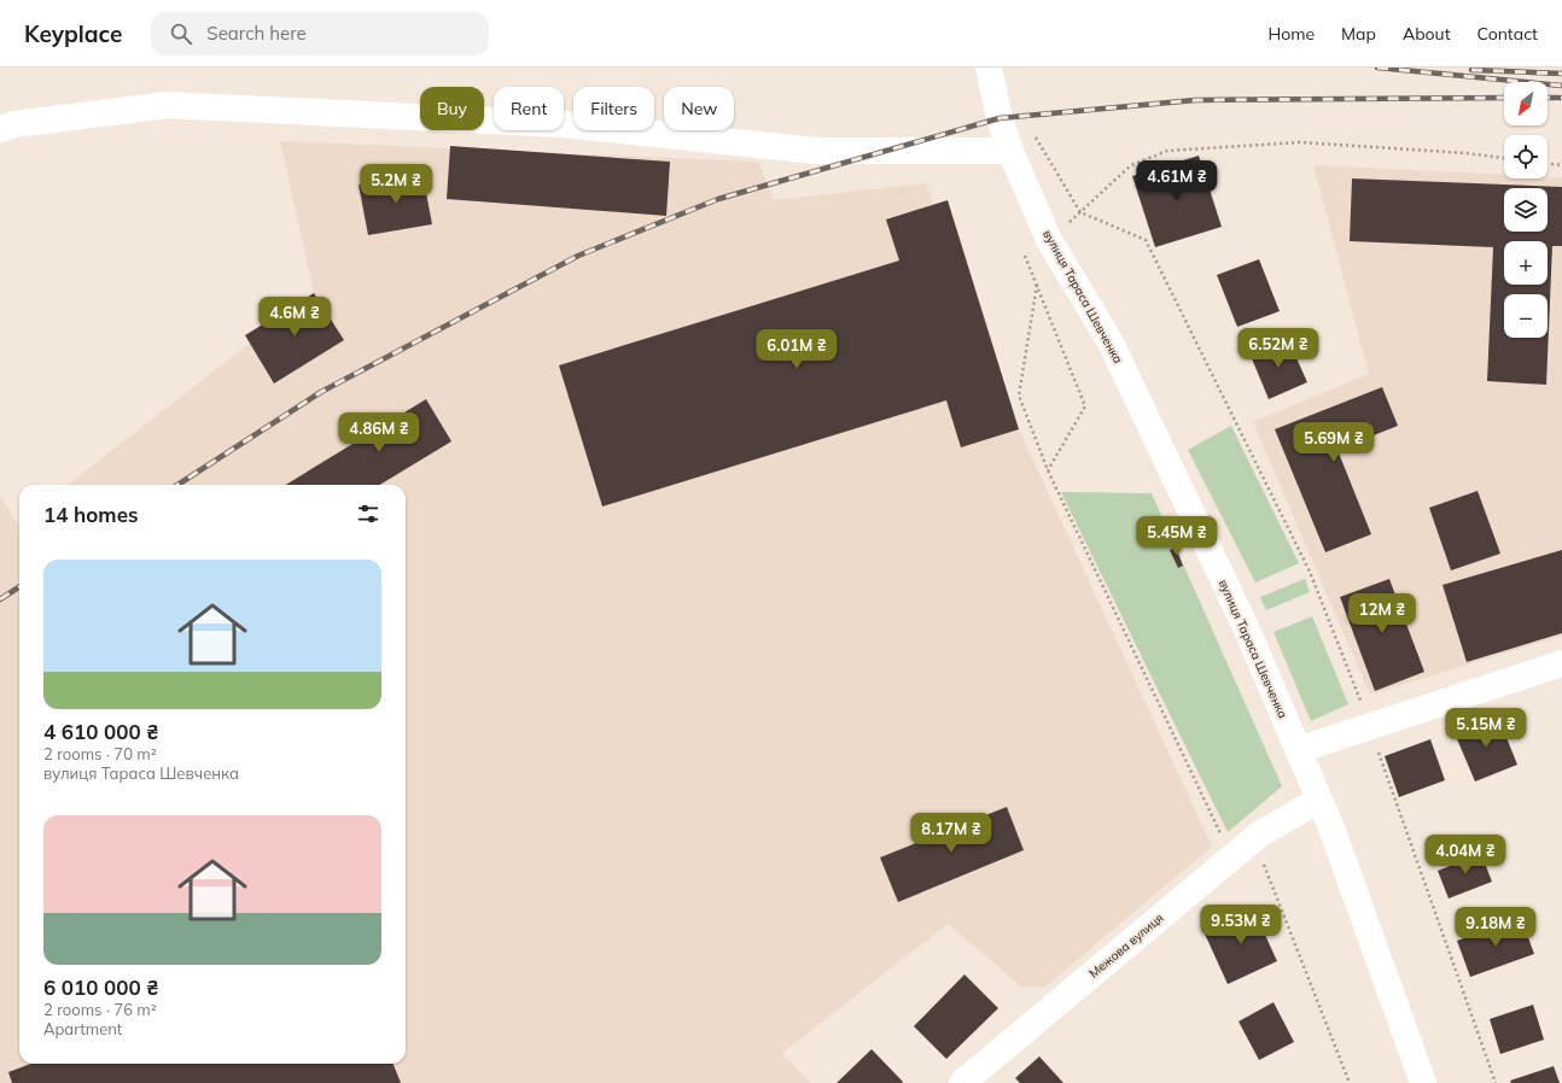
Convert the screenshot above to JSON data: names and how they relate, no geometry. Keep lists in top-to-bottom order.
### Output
{
  "streets": {
    "street": ["вулиця Тараса Шевченка", "Межова вулиця"]
  },
  "crossings": [
    ["вулиця Тараса Шевченка", "Межова вулиця"]
  ],
  "north": "bottom left",
  "page": {
    "header": "Keyplace",
    "search": "Search here",
    "nav": [
      "Home",
      "Map",
      "About",
      "Contact"
    ],
    "map_buttons": ["+", "−"],
    "chip": [
      "Buy",
      "Rent",
      "Filters",
      "New"
    ],
    "price": [
      "4.61M ₴",
      "5.2M ₴",
      "4.6M ₴",
      "6.52M ₴",
      "6.01M ₴",
      "4.86M ₴",
      "5.69M ₴",
      "5.45M ₴",
      "12M ₴",
      "5.15M ₴",
      "8.17M ₴",
      "4.04M ₴",
      "9.53M ₴",
      "9.18M ₴"
    ],
    "heading": "14 homes",
    "list": [
      {
        "name": "4 610 000 ₴",
        "note": "2 rooms · 70 m² · вулиця Тараса Шевченка"
      },
      {
        "name": "6 010 000 ₴",
        "note": "2 rooms · 76 m² · Apartment"
      }
    ]
  }
}
